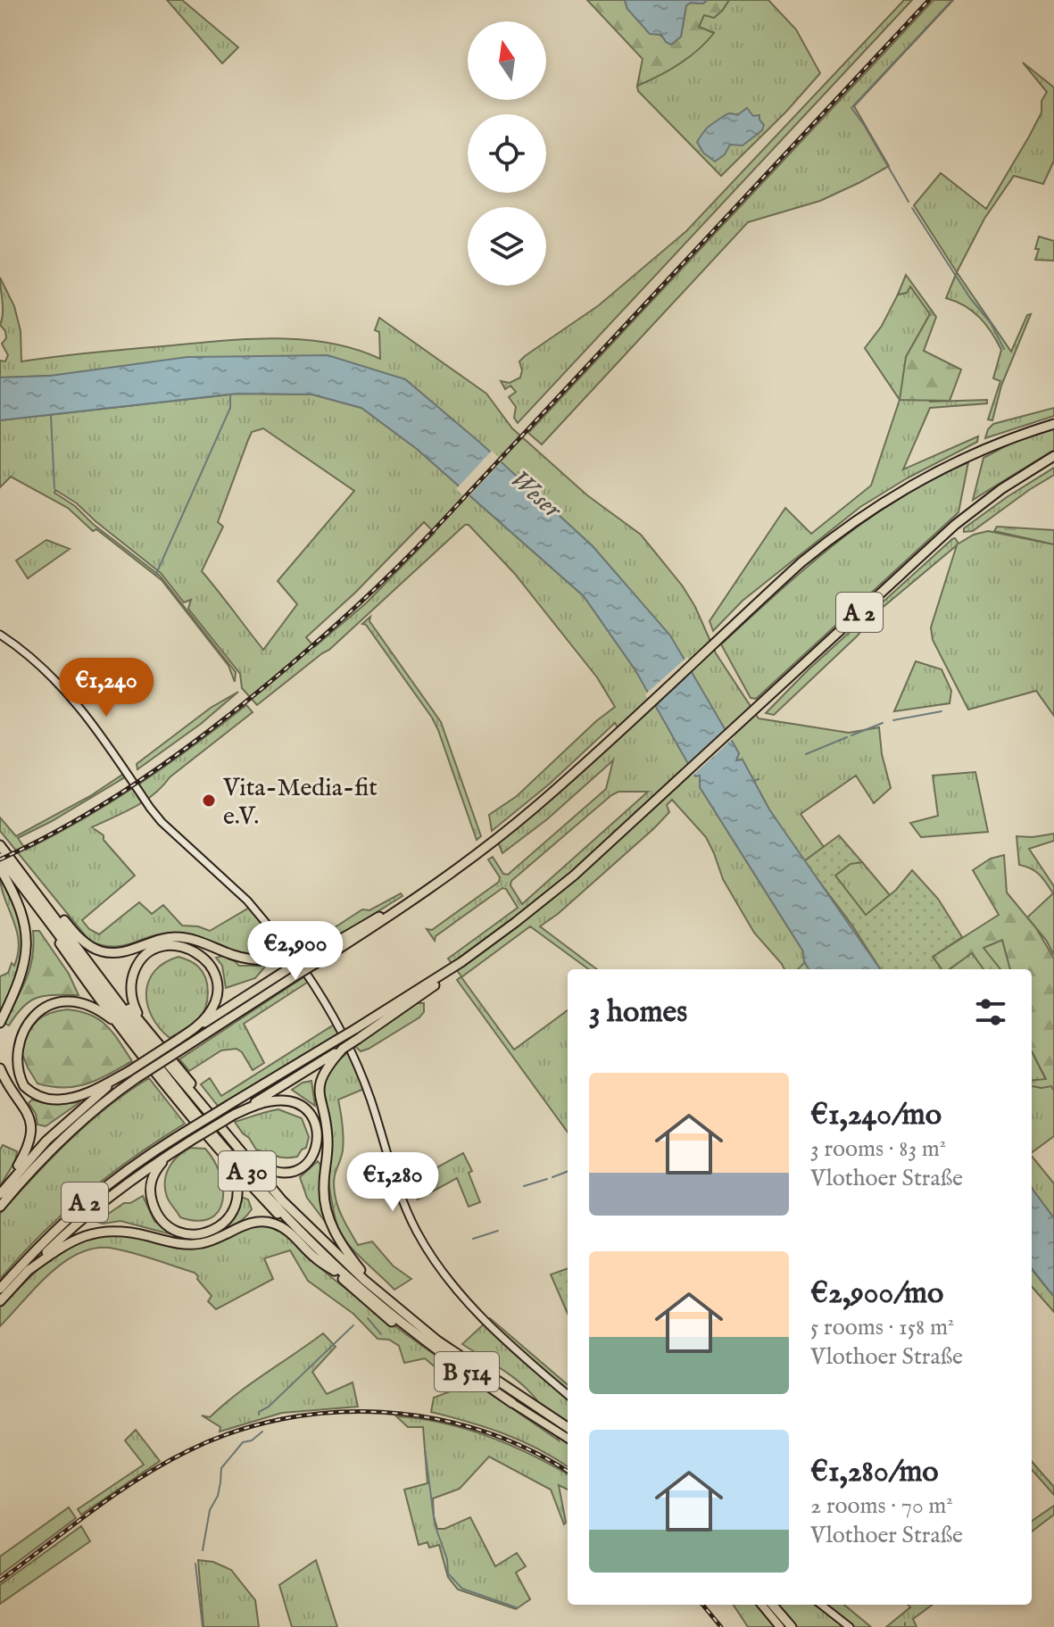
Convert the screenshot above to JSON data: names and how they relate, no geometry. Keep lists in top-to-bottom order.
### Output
{
  "streets": {
    "highway": ["A 2", "A 30", "B 514"]
  },
  "crossings": [
    ["A 30", "B 514"]
  ],
  "water": ["Weser"],
  "places": ["Vita-Media-fit e.V."],
  "north": "top",
  "page": {
    "price": ["€1,240", "€2,900", "€1,280"],
    "heading": "3 homes",
    "list": [
      {
        "name": "€1,240/mo",
        "note": "3 rooms · 83 m² · Vlothoer Straße"
      },
      {
        "name": "€2,900/mo",
        "note": "5 rooms · 158 m² · Vlothoer Straße"
      },
      {
        "name": "€1,280/mo",
        "note": "2 rooms · 70 m² · Vlothoer Straße"
      }
    ]
  }
}
